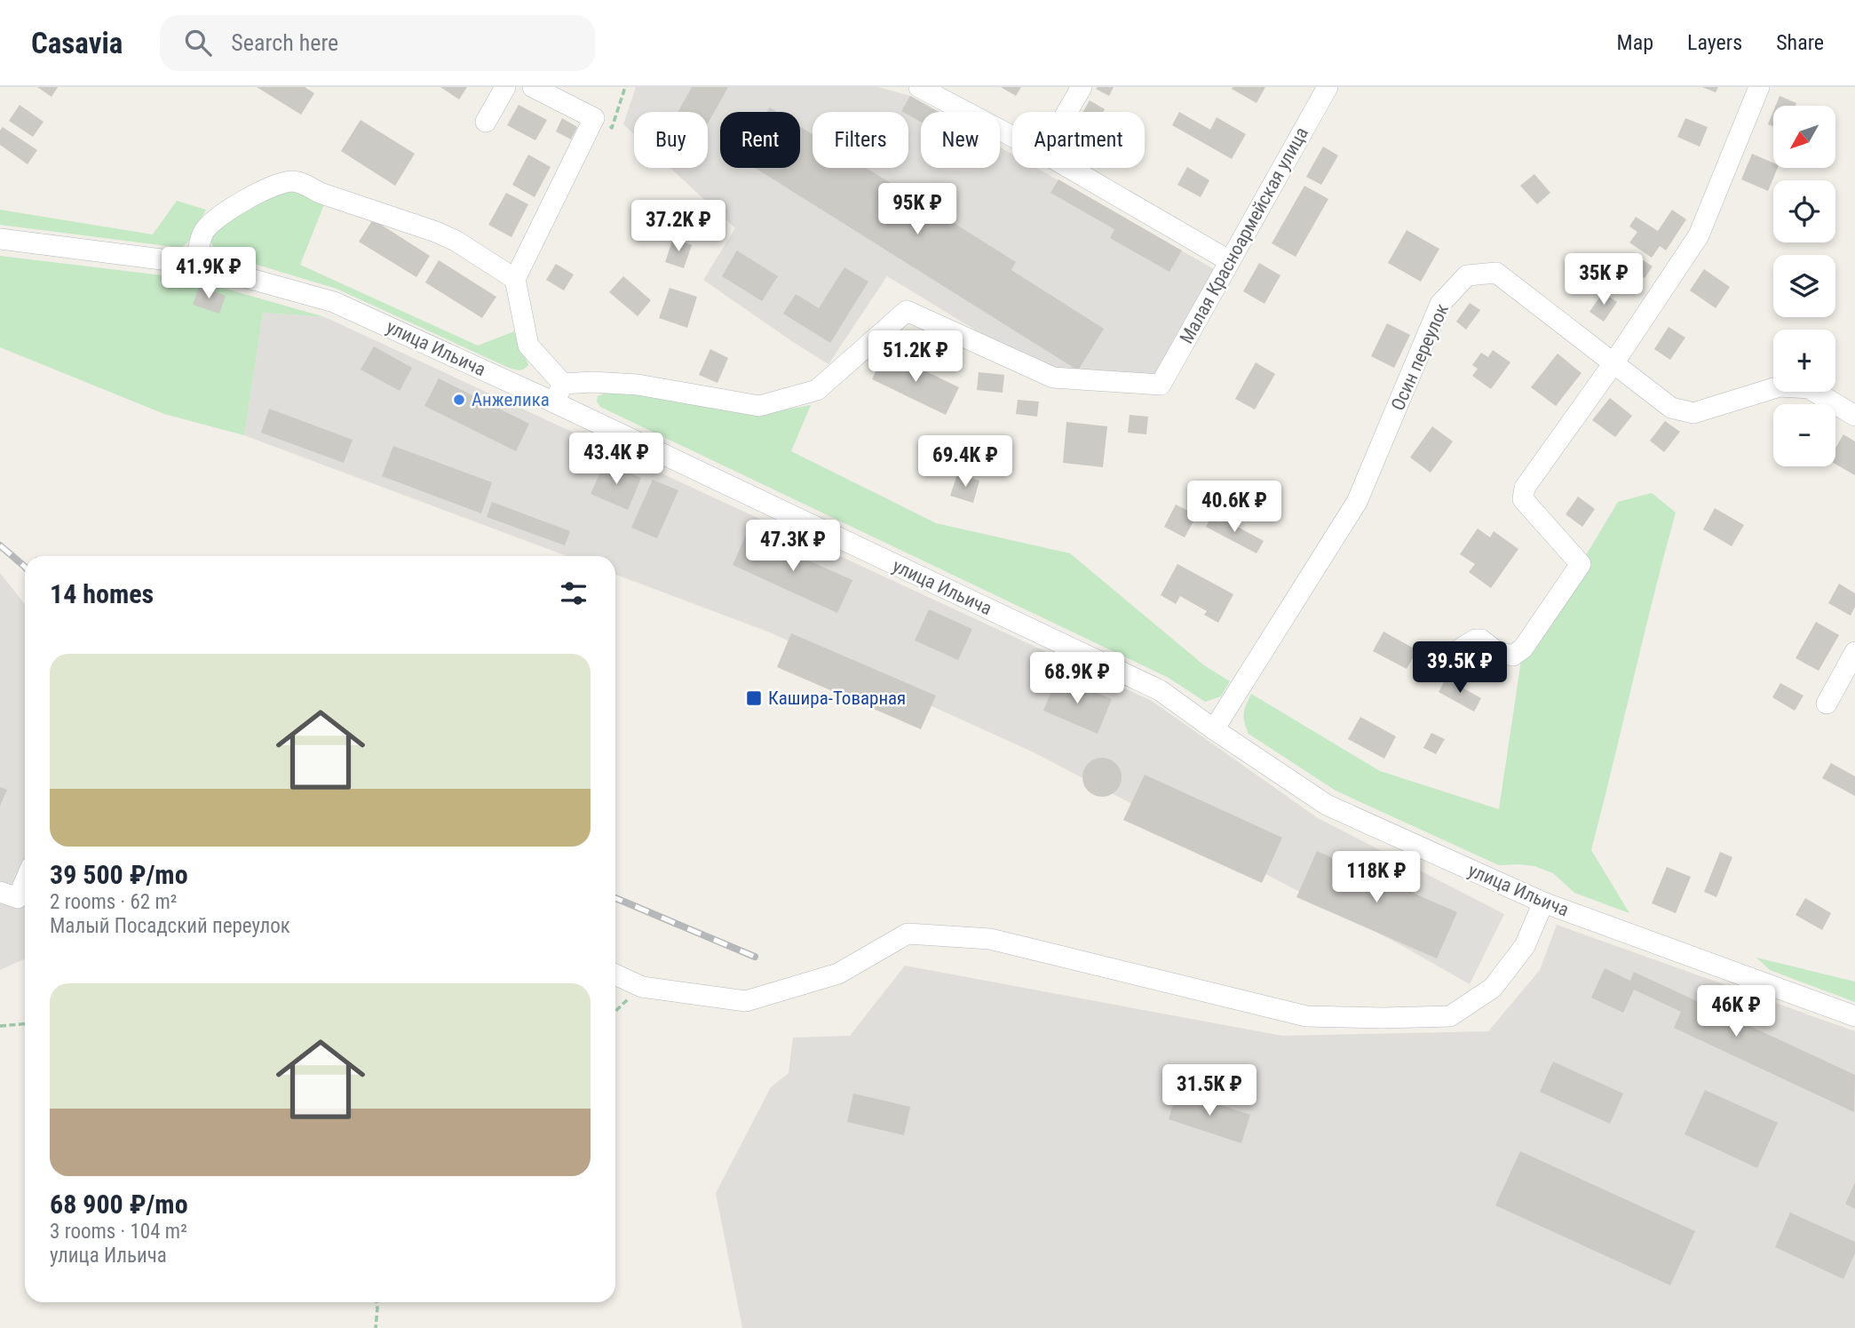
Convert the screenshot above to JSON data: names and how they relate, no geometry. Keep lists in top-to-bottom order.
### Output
{
  "streets": {
    "street": ["Малая Красноармейская улица", "улица Ильича", "Осин переулок"]
  },
  "crossings": [
    ["Малая Красноармейская улица", "улица Ильича"],
    ["улица Ильича", "Осин переулок"]
  ],
  "places": {
    "other": ["Анжелика"],
    "transit": ["Кашира-Товарная"]
  },
  "north": "bottom left",
  "page": {
    "header": "Casavia",
    "search": "Search here",
    "nav": ["Map", "Layers", "Share"],
    "map_buttons": ["+", "−"],
    "chip": [
      "Buy",
      "Rent",
      "Filters",
      "New",
      "Apartment"
    ],
    "price": [
      "95K ₽",
      "37.2K ₽",
      "41.9K ₽",
      "35K ₽",
      "51.2K ₽",
      "43.4K ₽",
      "69.4K ₽",
      "40.6K ₽",
      "47.3K ₽",
      "39.5K ₽",
      "68.9K ₽",
      "118K ₽",
      "46K ₽",
      "31.5K ₽"
    ],
    "heading": "14 homes",
    "list": [
      {
        "name": "39 500 ₽/mo",
        "note": "2 rooms · 62 m² · Малый Посадский переулок"
      },
      {
        "name": "68 900 ₽/mo",
        "note": "3 rooms · 104 m² · улица Ильича"
      }
    ]
  }
}
